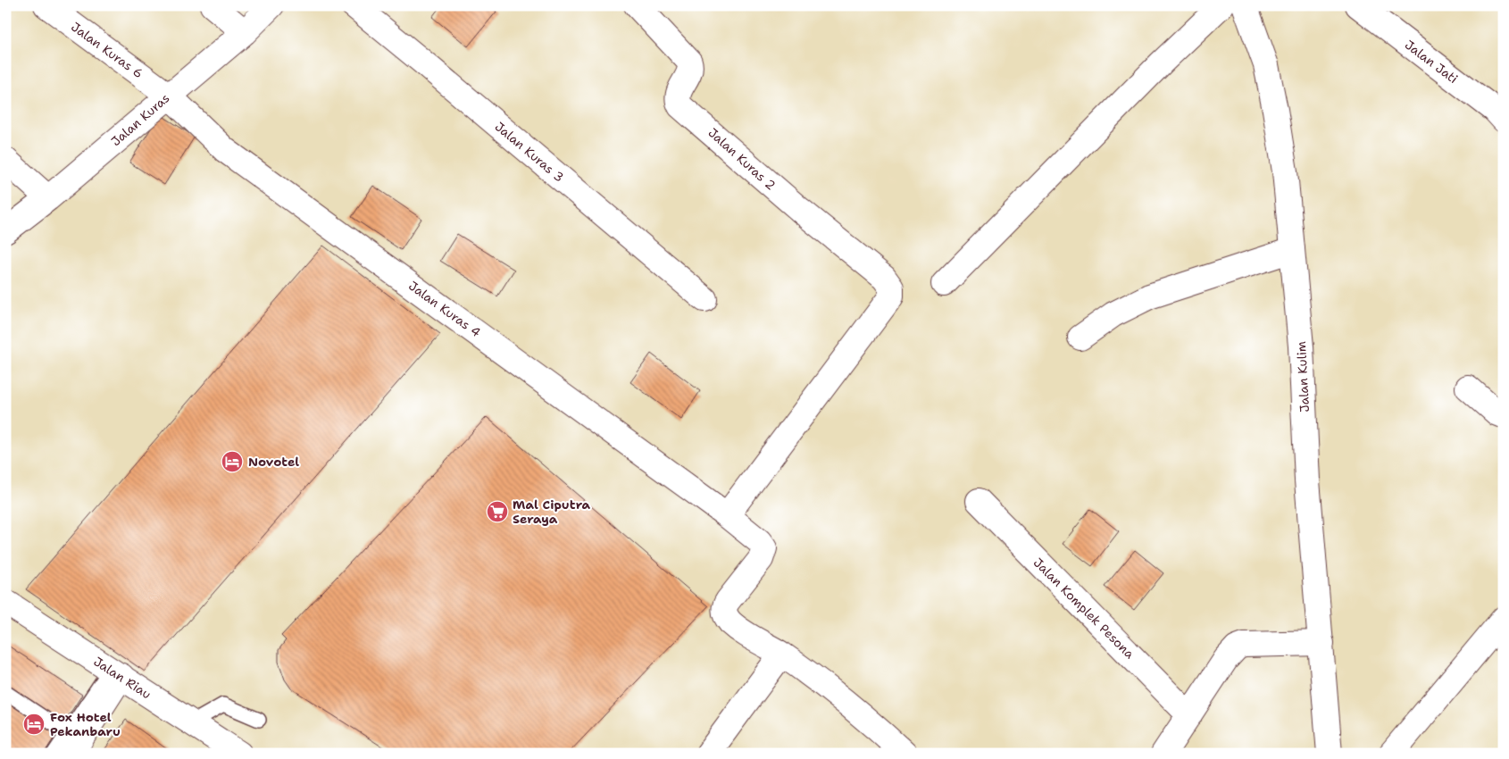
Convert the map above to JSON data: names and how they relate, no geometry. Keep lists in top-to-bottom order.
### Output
{
  "streets": {
    "street": [
      "Jalan Kuras 6",
      "Jalan Jati",
      "Jalan Kuras",
      "Jalan Kuras 3",
      "Jalan Kuras 2",
      "Jalan Kuras 4",
      "Jalan Kulim",
      "Jalan Komplek Pesona",
      "Jalan Riau"
    ]
  },
  "crossings": [
    ["Jalan Kuras 6", "Jalan Kuras"],
    ["Jalan Kuras 6", "Jalan Kuras 4"],
    ["Jalan Kuras", "Jalan Kuras 4"],
    ["Jalan Kuras 2", "Jalan Kuras 4"]
  ],
  "places": {
    "hotel": ["Novotel", "Fox Hotel Pekanbaru"],
    "supermarket": ["Mal Ciputra Seraya"]
  }
}
